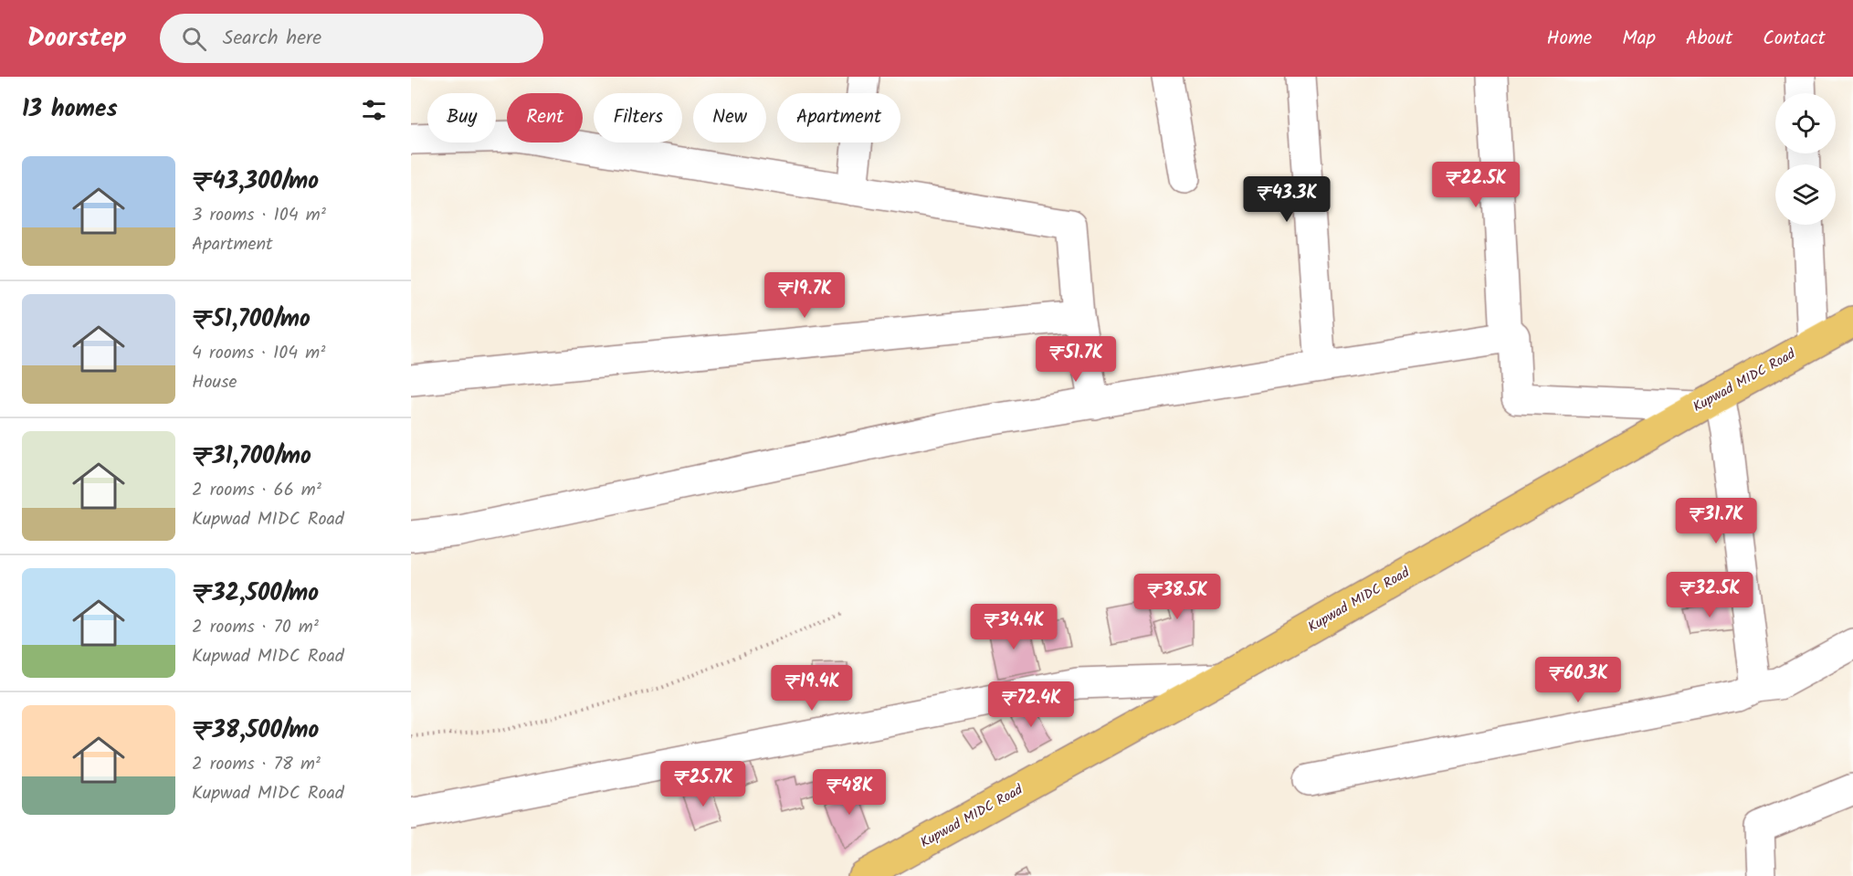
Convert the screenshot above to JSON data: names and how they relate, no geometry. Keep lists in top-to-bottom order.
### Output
{
  "streets": {
    "main road": ["Kupwad MIDC Road"]
  },
  "page": {
    "header": "Doorstep",
    "search": "Search here",
    "nav": [
      "Home",
      "Map",
      "About",
      "Contact"
    ],
    "heading": "13 homes",
    "chip": [
      "Buy",
      "Rent",
      "Filters",
      "New",
      "Apartment"
    ],
    "list": [
      {
        "name": "₹43,300/mo",
        "note": "3 rooms · 104 m² · Apartment"
      },
      {
        "name": "₹51,700/mo",
        "note": "4 rooms · 104 m² · House"
      },
      {
        "name": "₹31,700/mo",
        "note": "2 rooms · 66 m² · Kupwad MIDC Road"
      },
      {
        "name": "₹32,500/mo",
        "note": "2 rooms · 70 m² · Kupwad MIDC Road"
      },
      {
        "name": "₹38,500/mo",
        "note": "2 rooms · 78 m² · Kupwad MIDC Road"
      }
    ],
    "price": [
      "₹22.5K",
      "₹43.3K",
      "₹19.7K",
      "₹51.7K",
      "₹31.7K",
      "₹32.5K",
      "₹38.5K",
      "₹34.4K",
      "₹60.3K",
      "₹19.4K",
      "₹72.4K",
      "₹25.7K",
      "₹48K"
    ]
  }
}
